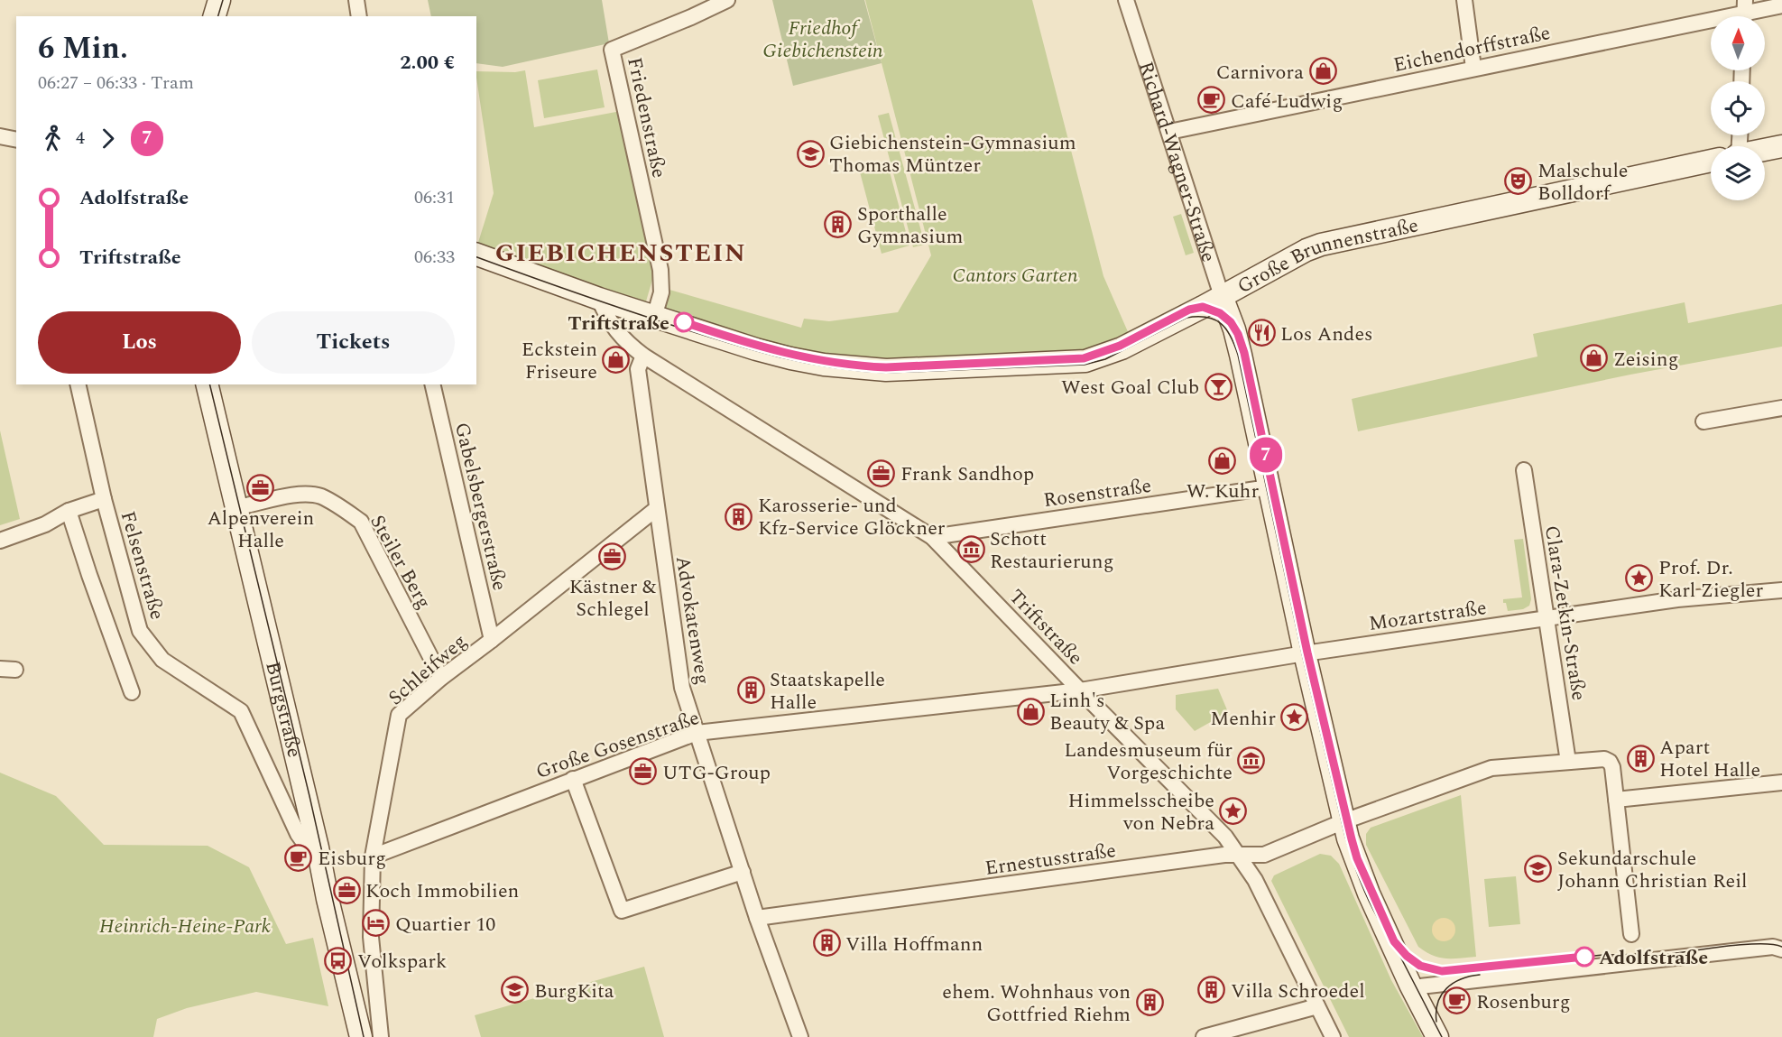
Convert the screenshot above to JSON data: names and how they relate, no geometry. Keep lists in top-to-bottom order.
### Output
{
  "streets": {
    "street": [
      "Eichendorffstraße",
      "Friedenstraße",
      "Richard-Wagner-Straße",
      "Große Brunnenstraße",
      "Rosenstraße",
      "Gabelsbergerstraße",
      "Steiler Berg",
      "Felsenstraße",
      "Clara-Zetkin-Straße",
      "Mozartstraße",
      "Advokatenweg",
      "Triftstraße",
      "Schleifweg",
      "Burgstraße",
      "Große Gosenstraße",
      "Ernestusstraße"
    ]
  },
  "crossings": [
    ["Eichendorffstraße", "Richard-Wagner-Straße"],
    ["Friedenstraße", "Große Brunnenstraße"],
    ["Richard-Wagner-Straße", "Große Brunnenstraße"],
    ["Richard-Wagner-Straße", "Rosenstraße"],
    ["Richard-Wagner-Straße", "Mozartstraße"],
    ["Richard-Wagner-Straße", "Ernestusstraße"],
    ["Große Brunnenstraße", "Triftstraße"],
    ["Rosenstraße", "Triftstraße"],
    ["Gabelsbergerstraße", "Schleifweg"],
    ["Steiler Berg", "Schleifweg"],
    ["Steiler Berg", "Burgstraße"],
    ["Felsenstraße", "Burgstraße"],
    ["Clara-Zetkin-Straße", "Mozartstraße"],
    ["Clara-Zetkin-Straße", "Ernestusstraße"],
    ["Mozartstraße", "Triftstraße"],
    ["Mozartstraße", "Große Gosenstraße"],
    ["Advokatenweg", "Triftstraße"],
    ["Advokatenweg", "Schleifweg"],
    ["Advokatenweg", "Große Gosenstraße"],
    ["Advokatenweg", "Ernestusstraße"],
    ["Triftstraße", "Große Gosenstraße"],
    ["Triftstraße", "Ernestusstraße"],
    ["Schleifweg", "Große Gosenstraße"]
  ],
  "districts": ["GIEBICHENSTEIN"],
  "parks": ["Friedhof Giebichenstein", "Cantors Garten", "Heinrich-Heine-Park"],
  "places": {
    "shop": [
      "Carnivora",
      "Zeising",
      "Eckstein Friseure",
      "W. Kuhr",
      "Linh's Beauty & Spa"
    ],
    "cafe": ["Café Ludwig", "Eisburg", "Rosenburg"],
    "school or university": ["Giebichenstein-Gymnasium Thomas Müntzer", "Sekundarschule Johann Christian Reil", "BurgKita"],
    "theatre": ["Malschule Bolldorf"],
    "building": [
      "Sporthalle Gymnasium",
      "Karosserie- und Kfz-Service Glöckner",
      "Staatskapelle Halle",
      "Apart Hotel Halle",
      "Villa Hoffmann",
      "Villa Schroedel",
      "ehem. Wohnhaus von Gottfried Riehm"
    ],
    "other": ["Triftstraße", "Adolfstraße"],
    "restaurant": ["Los Andes"],
    "bar": ["West Goal Club"],
    "office": [
      "Frank Sandhop",
      "Alpenverein Halle",
      "Kästner & Schlegel",
      "UTG-Group",
      "Koch Immobilien"
    ],
    "museum": ["Schott Restaurierung", "Landesmuseum für Vorgeschichte"],
    "place": ["Prof. Dr. Karl Ziegler", "Menhir", "Himmelsscheibe von Nebra"],
    "hotel": ["Quartier 10"],
    "bus stop": ["Volkspark"]
  },
  "lines": ["tram line 7"],
  "north": "top",
  "page": {
    "on_map": "7",
    "heading": ["6 Min.", "06:27 – 06:33 · Tram", "2.00 €"],
    "legs": ["4", "7"],
    "list": [
      {
        "name": "Adolfstraße",
        "value": "06:31"
      },
      {
        "name": "Triftstraße",
        "value": "06:33"
      }
    ],
    "buttons": ["Los", "Tickets"]
  }
}
